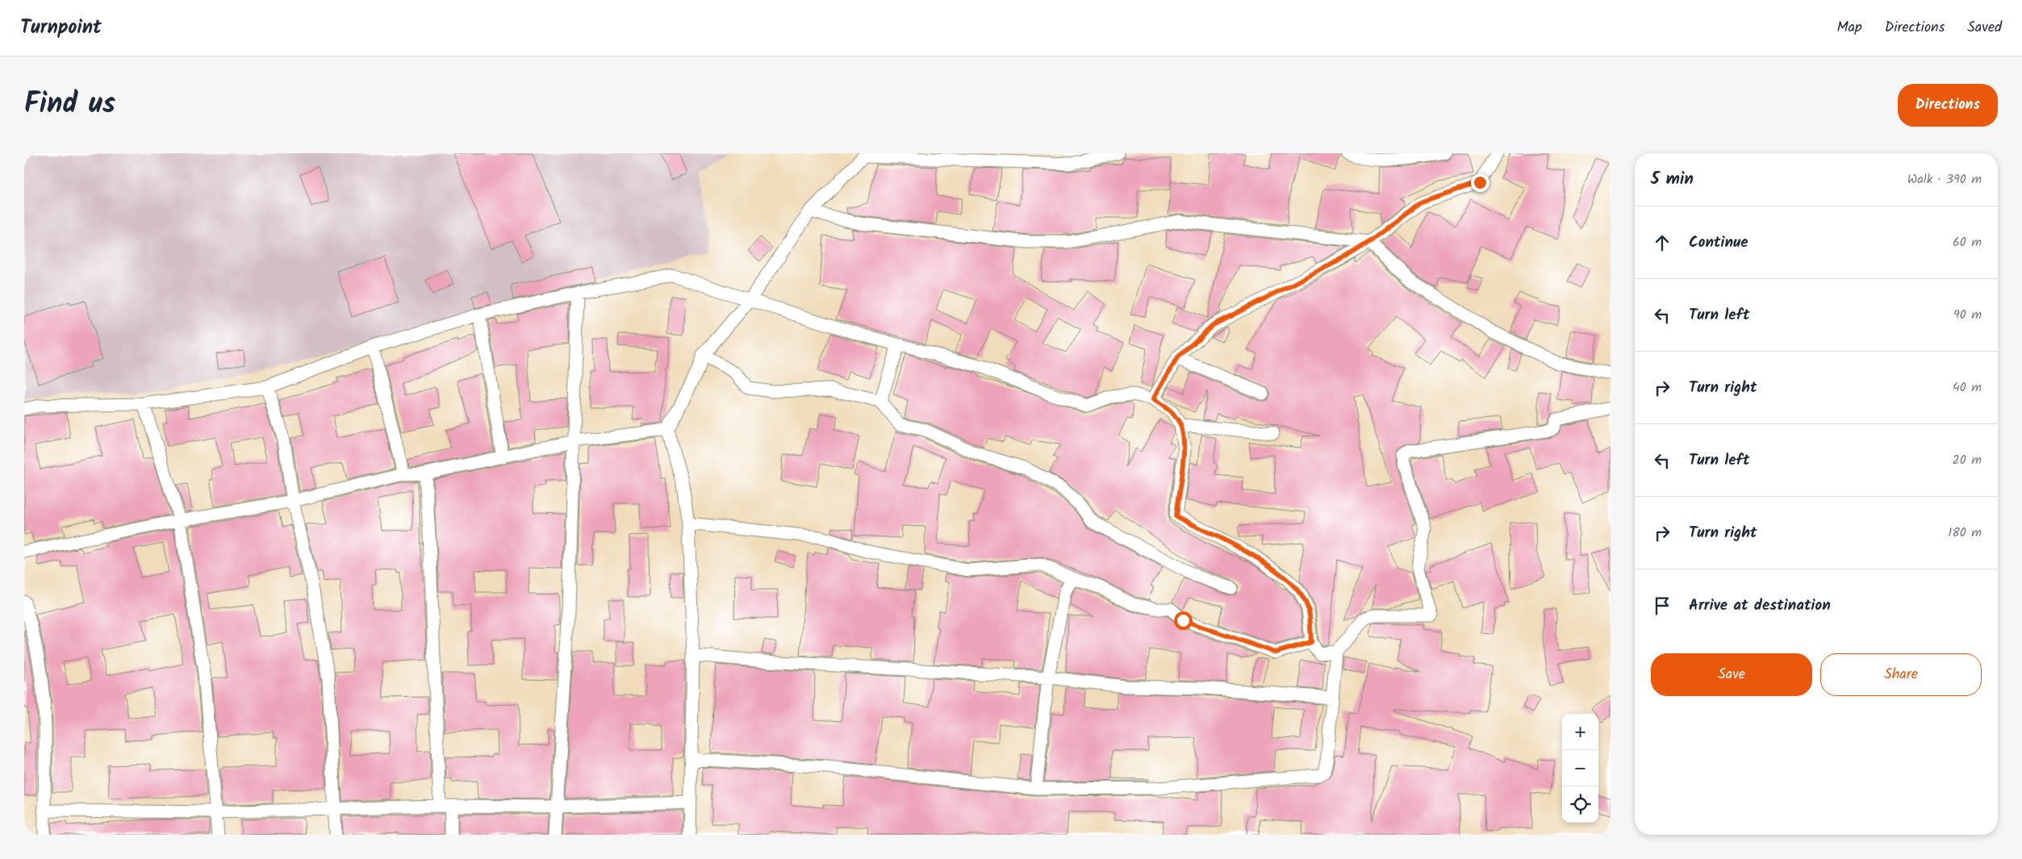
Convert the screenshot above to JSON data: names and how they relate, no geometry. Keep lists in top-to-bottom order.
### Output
{
  "page": {
    "header": "Turnpoint",
    "nav": ["Map", "Directions", "Saved"],
    "title": "Find us",
    "buttons": [
      "Directions",
      ["Save", "Share"]
    ],
    "heading": ["5 min", "Walk · 390 m"],
    "list": [
      ["Continue", "60 m"],
      ["Turn left", "90 m"],
      ["Turn right", "40 m"],
      ["Turn left", "20 m"],
      ["Turn right", "180 m"],
      "Arrive at destination"
    ],
    "map_buttons": ["+", "−"]
  }
}
